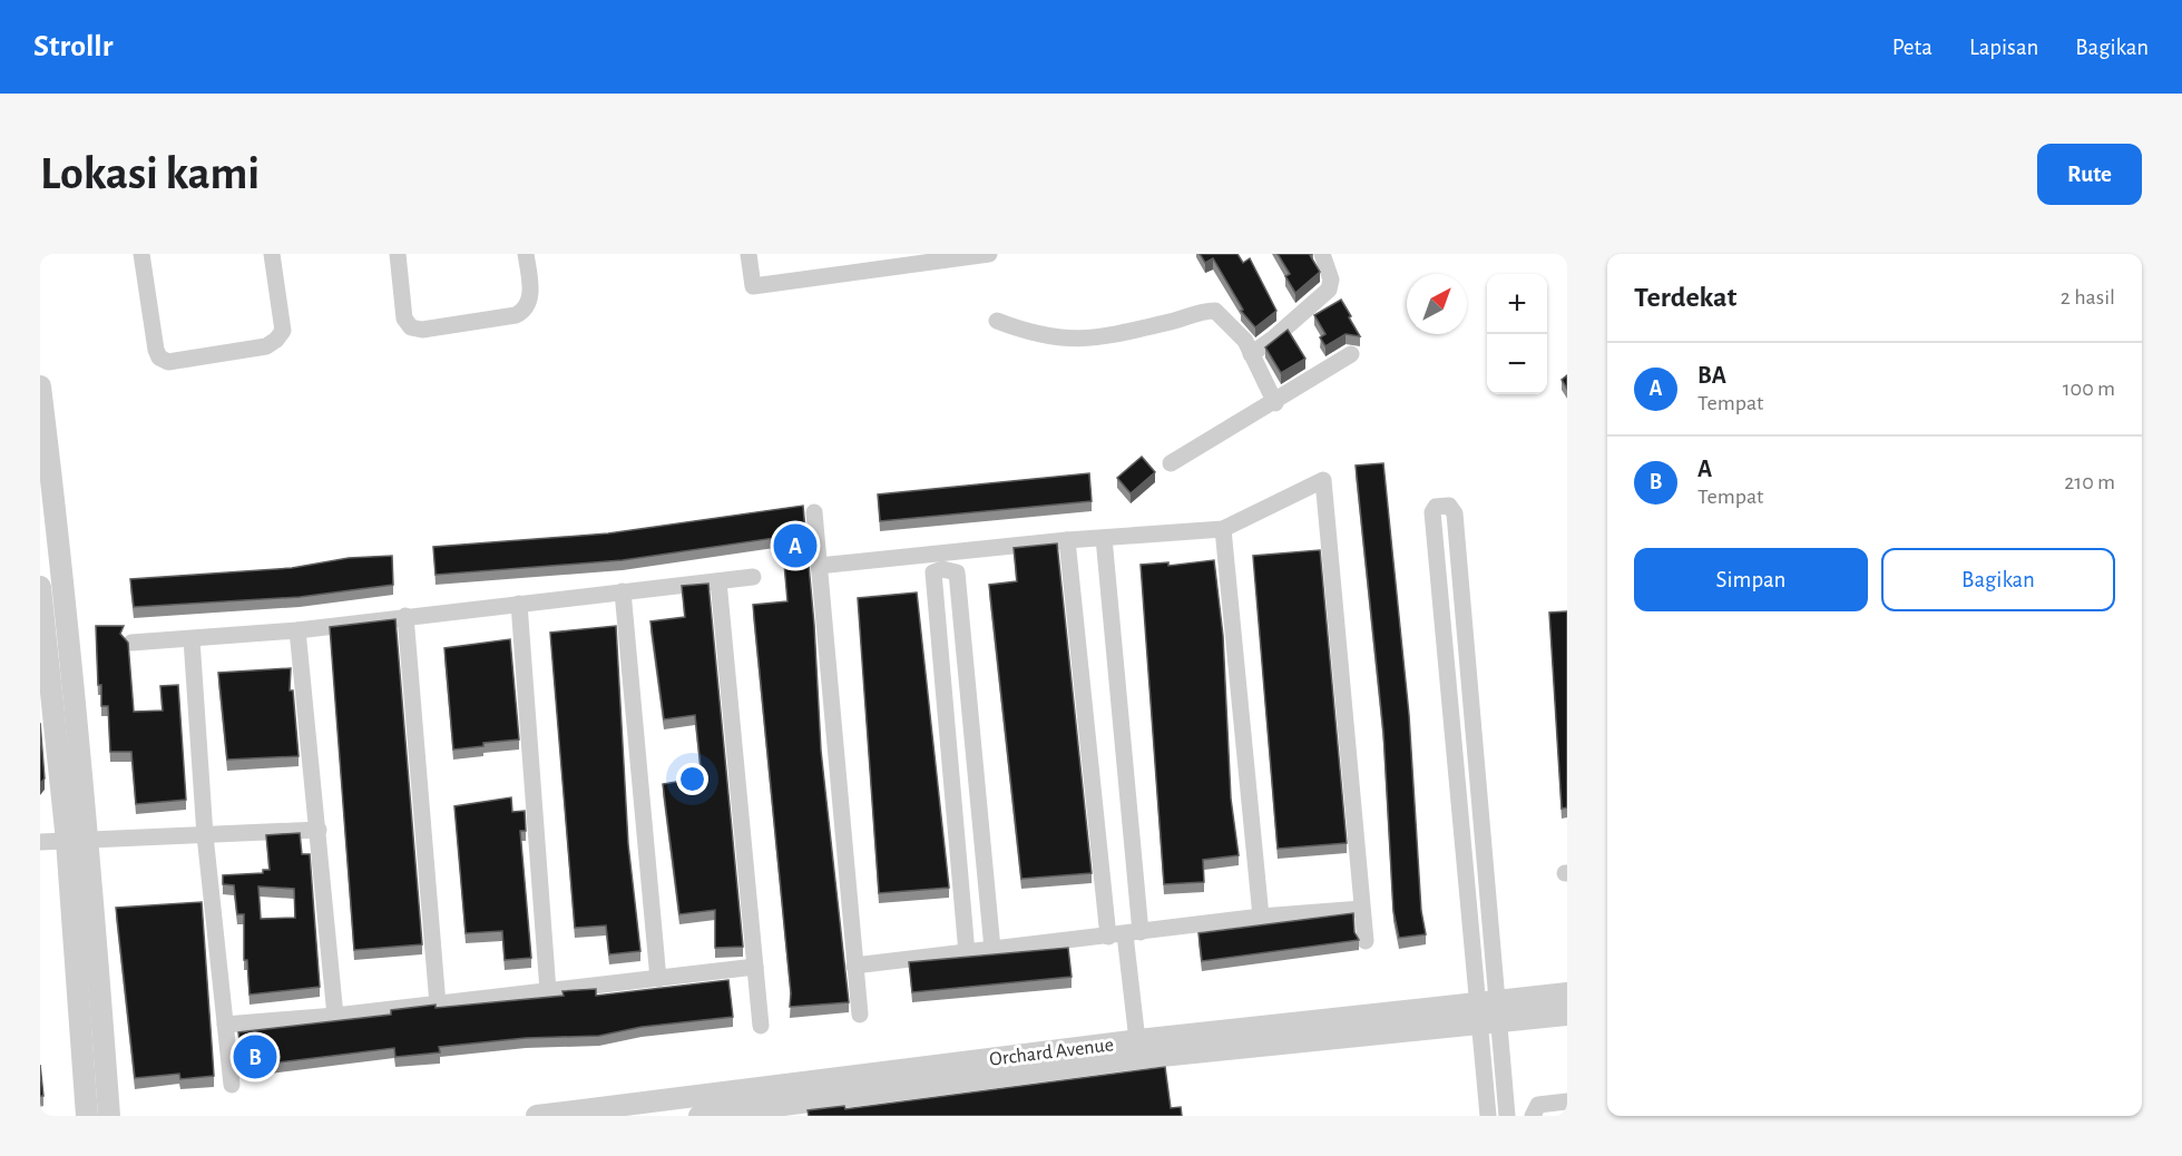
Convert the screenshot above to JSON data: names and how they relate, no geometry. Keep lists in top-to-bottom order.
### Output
{
  "streets": {
    "street": ["Orchard Avenue"]
  },
  "north": "top right",
  "page": {
    "header": "Strollr",
    "nav": ["Peta", "Lapisan", "Bagikan"],
    "buttons": [
      "Rute",
      ["Simpan", "Bagikan"]
    ],
    "title": "Lokasi kami",
    "heading": ["Terdekat", "2 hasil"],
    "map_buttons": ["+", "−"],
    "list": [
      {
        "mark": "A",
        "name": "BA",
        "note": "Tempat",
        "value": "100 m"
      },
      {
        "mark": "B",
        "name": "A",
        "note": "Tempat",
        "value": "210 m"
      }
    ],
    "pins": ["A", "B"]
  }
}
